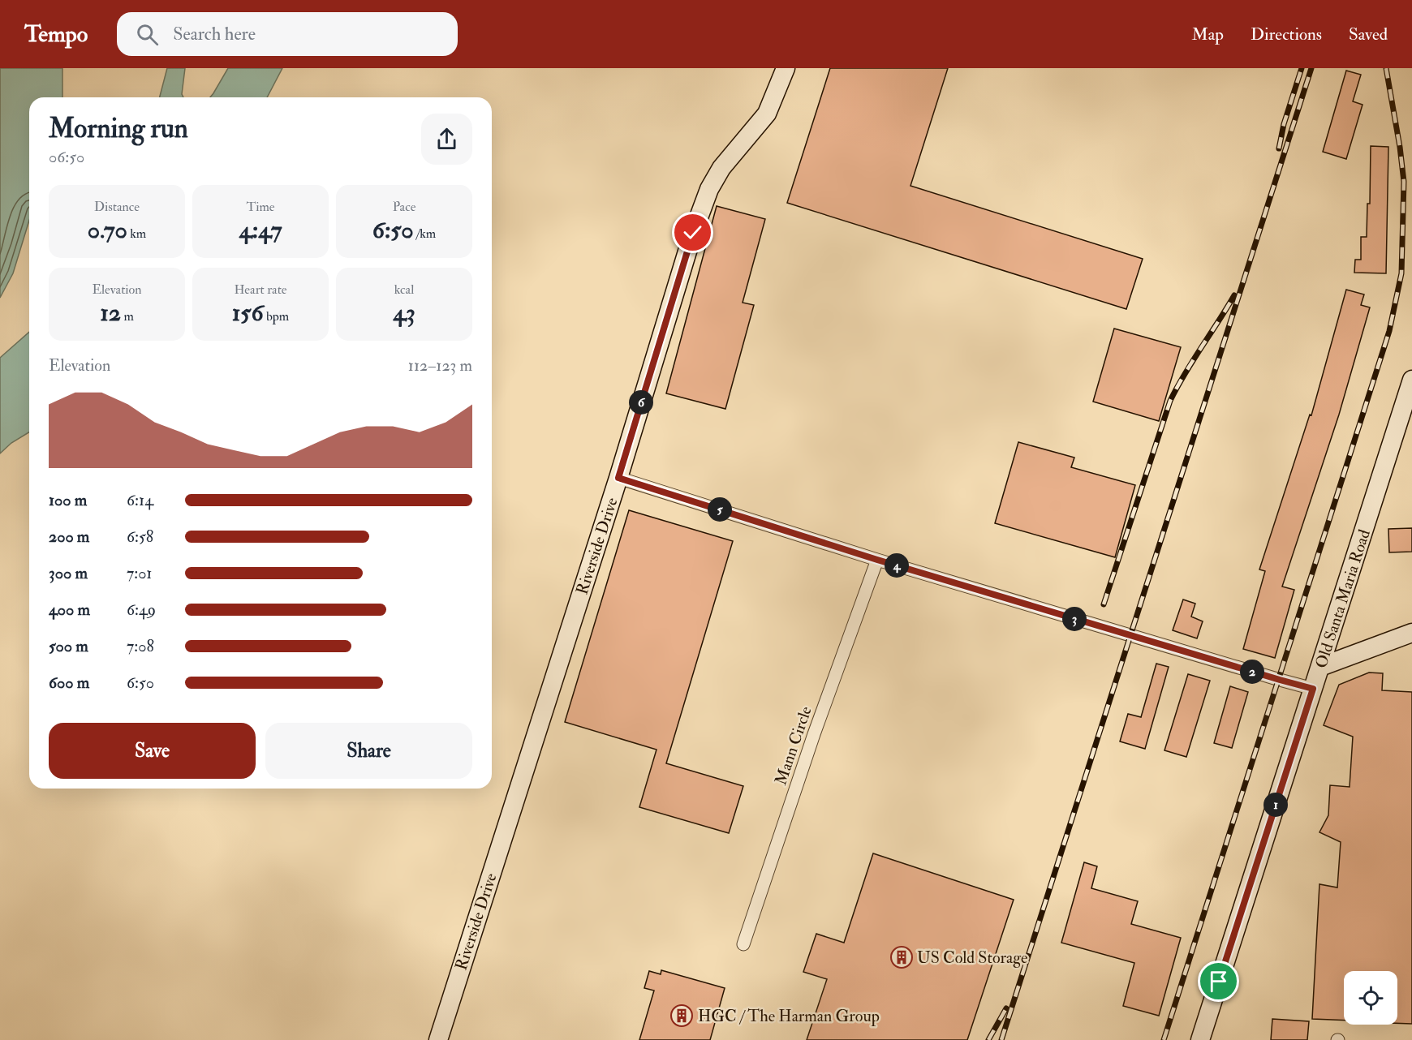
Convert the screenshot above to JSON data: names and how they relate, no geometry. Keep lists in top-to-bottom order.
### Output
{
  "streets": {
    "street": ["Riverside Drive", "Old Santa Maria Road", "Mann Circle"]
  },
  "places": {
    "building": ["US Cold Storage", "HGC / The Harman Group"]
  },
  "page": {
    "header": "Tempo",
    "search": "Search here",
    "nav": ["Map", "Directions", "Saved"],
    "heading": ["Morning run", "06:50"],
    "stats": [
      ["Distance", "0.70 km"],
      ["Time", "4:47"],
      ["Pace", "6:50 /km"],
      ["Elevation", "12 m"],
      ["Heart rate", "156 bpm"],
      ["kcal", "43"]
    ],
    "chart": ["Elevation", "112–123 m"],
    "pins": [
      "6",
      "5",
      "4",
      "3",
      "2",
      "1"
    ],
    "list": [
      {
        "name": "100 m",
        "note": "6:14"
      },
      {
        "name": "200 m",
        "note": "6:58"
      },
      {
        "name": "300 m",
        "note": "7:01"
      },
      {
        "name": "400 m",
        "note": "6:49"
      },
      {
        "name": "500 m",
        "note": "7:08"
      },
      {
        "name": "600 m",
        "note": "6:50"
      }
    ],
    "buttons": ["Save", "Share"]
  }
}
